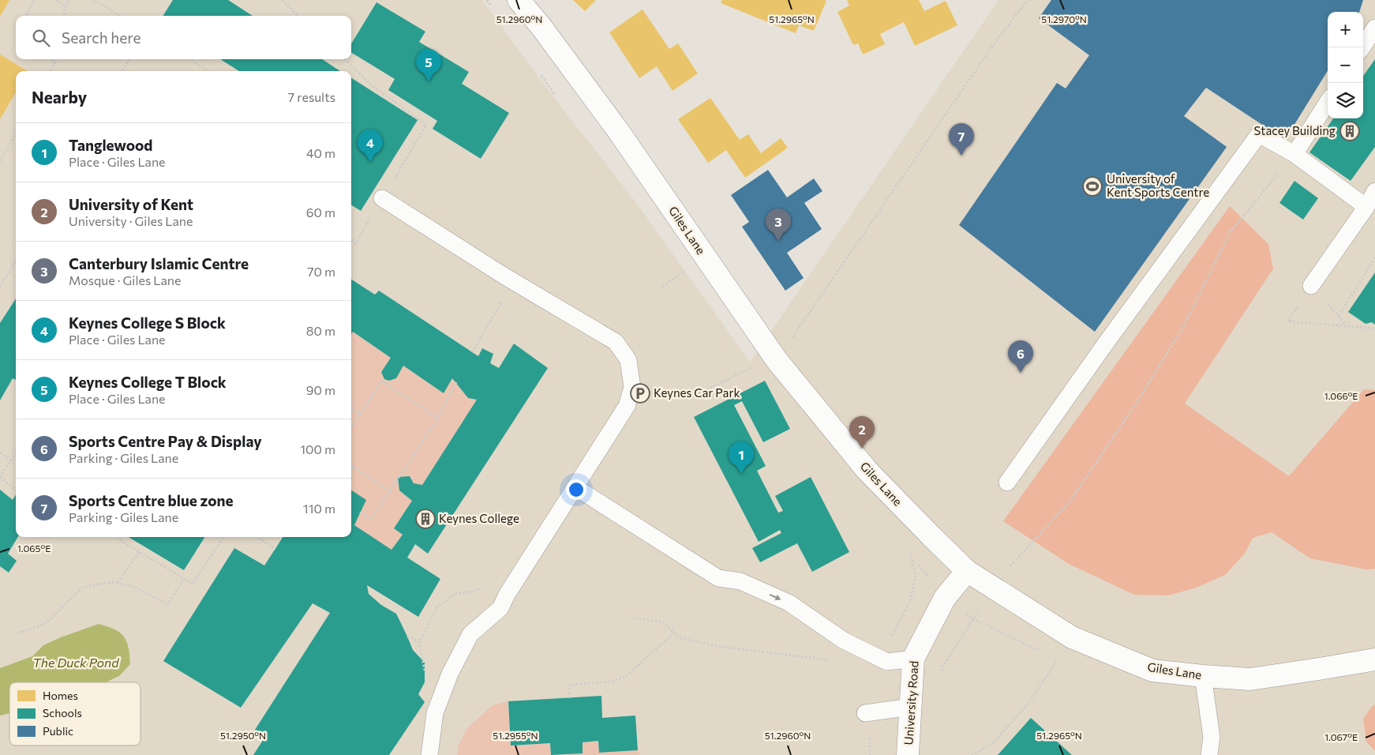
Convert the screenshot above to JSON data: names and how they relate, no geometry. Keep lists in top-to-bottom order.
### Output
{
  "streets": {
    "street": ["Giles Lane", "University Road"]
  },
  "crossings": [
    ["Giles Lane", "University Road"]
  ],
  "water": ["The Duck Pond"],
  "places": {
    "building": ["Stacey Building", "Keynes College"],
    "sports": ["University of Kent Sports Centre"],
    "parking": ["Keynes Car Park"]
  },
  "legend": ["Homes", "Schools", "Public"],
  "page": {
    "map_buttons": ["+", "−"],
    "search": "Search here",
    "pins": [
      "5",
      "7",
      "4",
      "3",
      "6",
      "2",
      "1"
    ],
    "heading": ["Nearby", "7 results"],
    "list": [
      {
        "mark": "1",
        "name": "Tanglewood",
        "note": "Place · Giles Lane",
        "value": "40 m"
      },
      {
        "mark": "2",
        "name": "University of Kent",
        "note": "University · Giles Lane",
        "value": "60 m"
      },
      {
        "mark": "3",
        "name": "Canterbury Islamic Centre",
        "note": "Mosque · Giles Lane",
        "value": "70 m"
      },
      {
        "mark": "4",
        "name": "Keynes College S Block",
        "note": "Place · Giles Lane",
        "value": "80 m"
      },
      {
        "mark": "5",
        "name": "Keynes College T Block",
        "note": "Place · Giles Lane",
        "value": "90 m"
      },
      {
        "mark": "6",
        "name": "Sports Centre Pay & Display",
        "note": "Parking · Giles Lane",
        "value": "100 m"
      },
      {
        "mark": "7",
        "name": "Sports Centre blue zone",
        "note": "Parking · Giles Lane",
        "value": "110 m"
      }
    ]
  },
  "coordinates": [
    "51.2960°N",
    "51.2965°N",
    "51.2970°N",
    "1.066°E",
    "1.065°E",
    "51.2950°N",
    "51.2955°N",
    "1.067°E"
  ]
}
